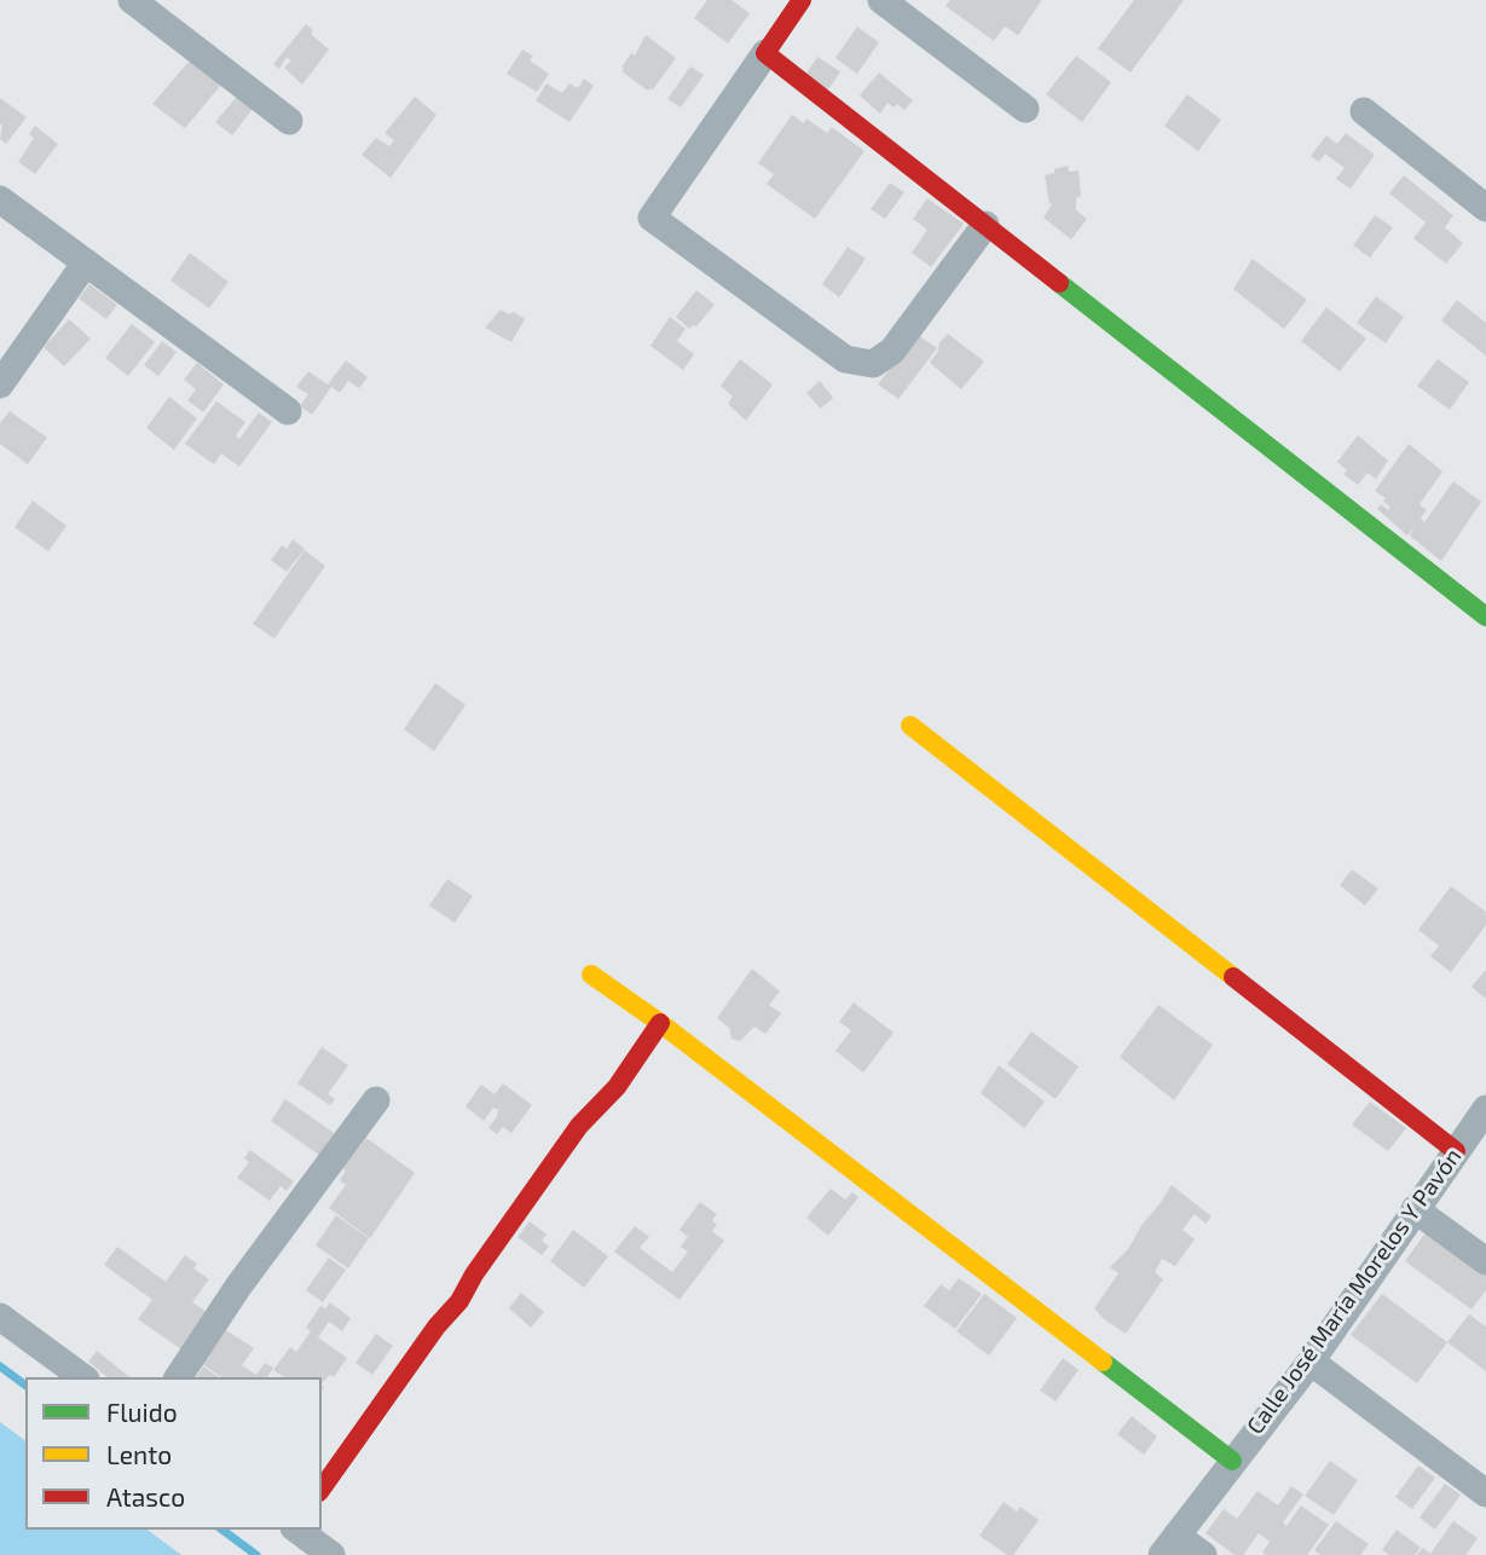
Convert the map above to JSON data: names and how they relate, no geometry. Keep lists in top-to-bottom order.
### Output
{
  "streets": {
    "street": ["Calle José María Morelos Y Pavón"]
  },
  "legend": ["Fluido", "Lento", "Atasco"]
}
